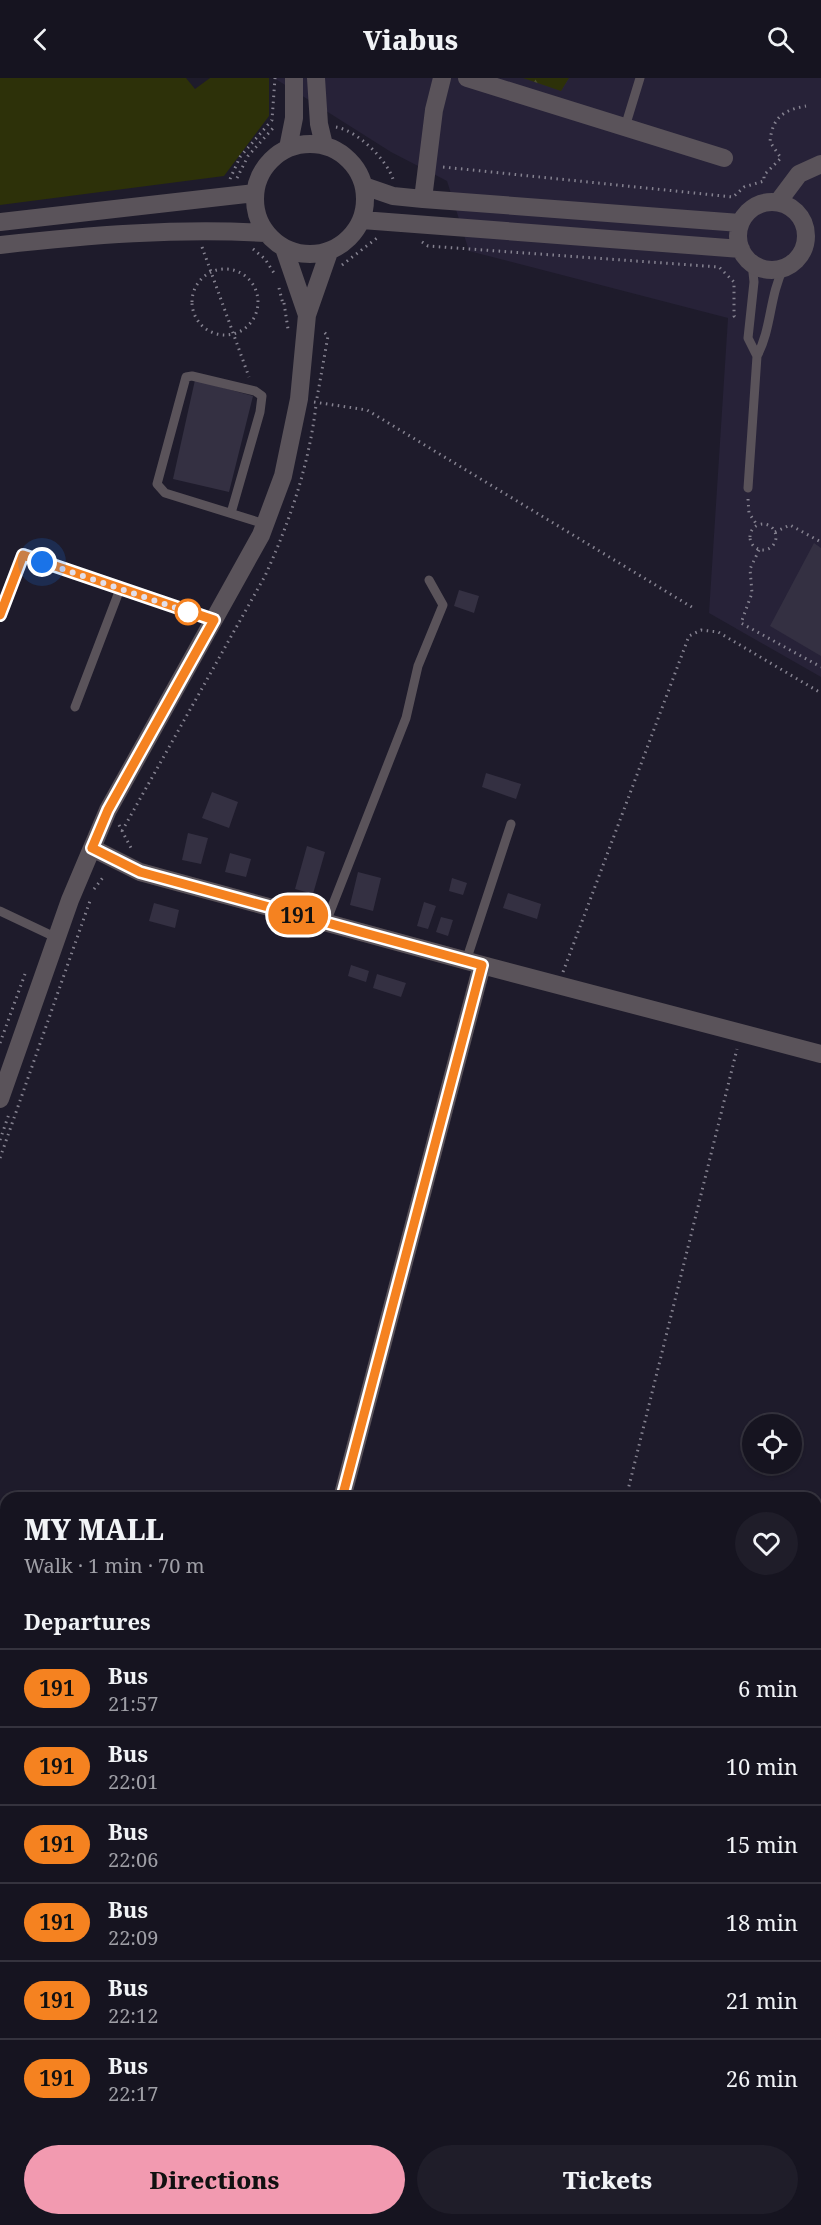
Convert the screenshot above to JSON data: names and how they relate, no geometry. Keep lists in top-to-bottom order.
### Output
{
  "lines": ["bus line 191"],
  "page": {
    "header": "Viabus",
    "on_map": "191",
    "heading": [
      ["MY MALL", "Walk · 1 min · 70 m"],
      "Departures"
    ],
    "list": [
      {
        "mark": "191",
        "name": "Bus",
        "note": "21:57",
        "value": "6 min"
      },
      {
        "mark": "191",
        "name": "Bus",
        "note": "22:01",
        "value": "10 min"
      },
      {
        "mark": "191",
        "name": "Bus",
        "note": "22:06",
        "value": "15 min"
      },
      {
        "mark": "191",
        "name": "Bus",
        "note": "22:09",
        "value": "18 min"
      },
      {
        "mark": "191",
        "name": "Bus",
        "note": "22:12",
        "value": "21 min"
      },
      {
        "mark": "191",
        "name": "Bus",
        "note": "22:17",
        "value": "26 min"
      }
    ],
    "buttons": ["Directions", "Tickets"]
  }
}
